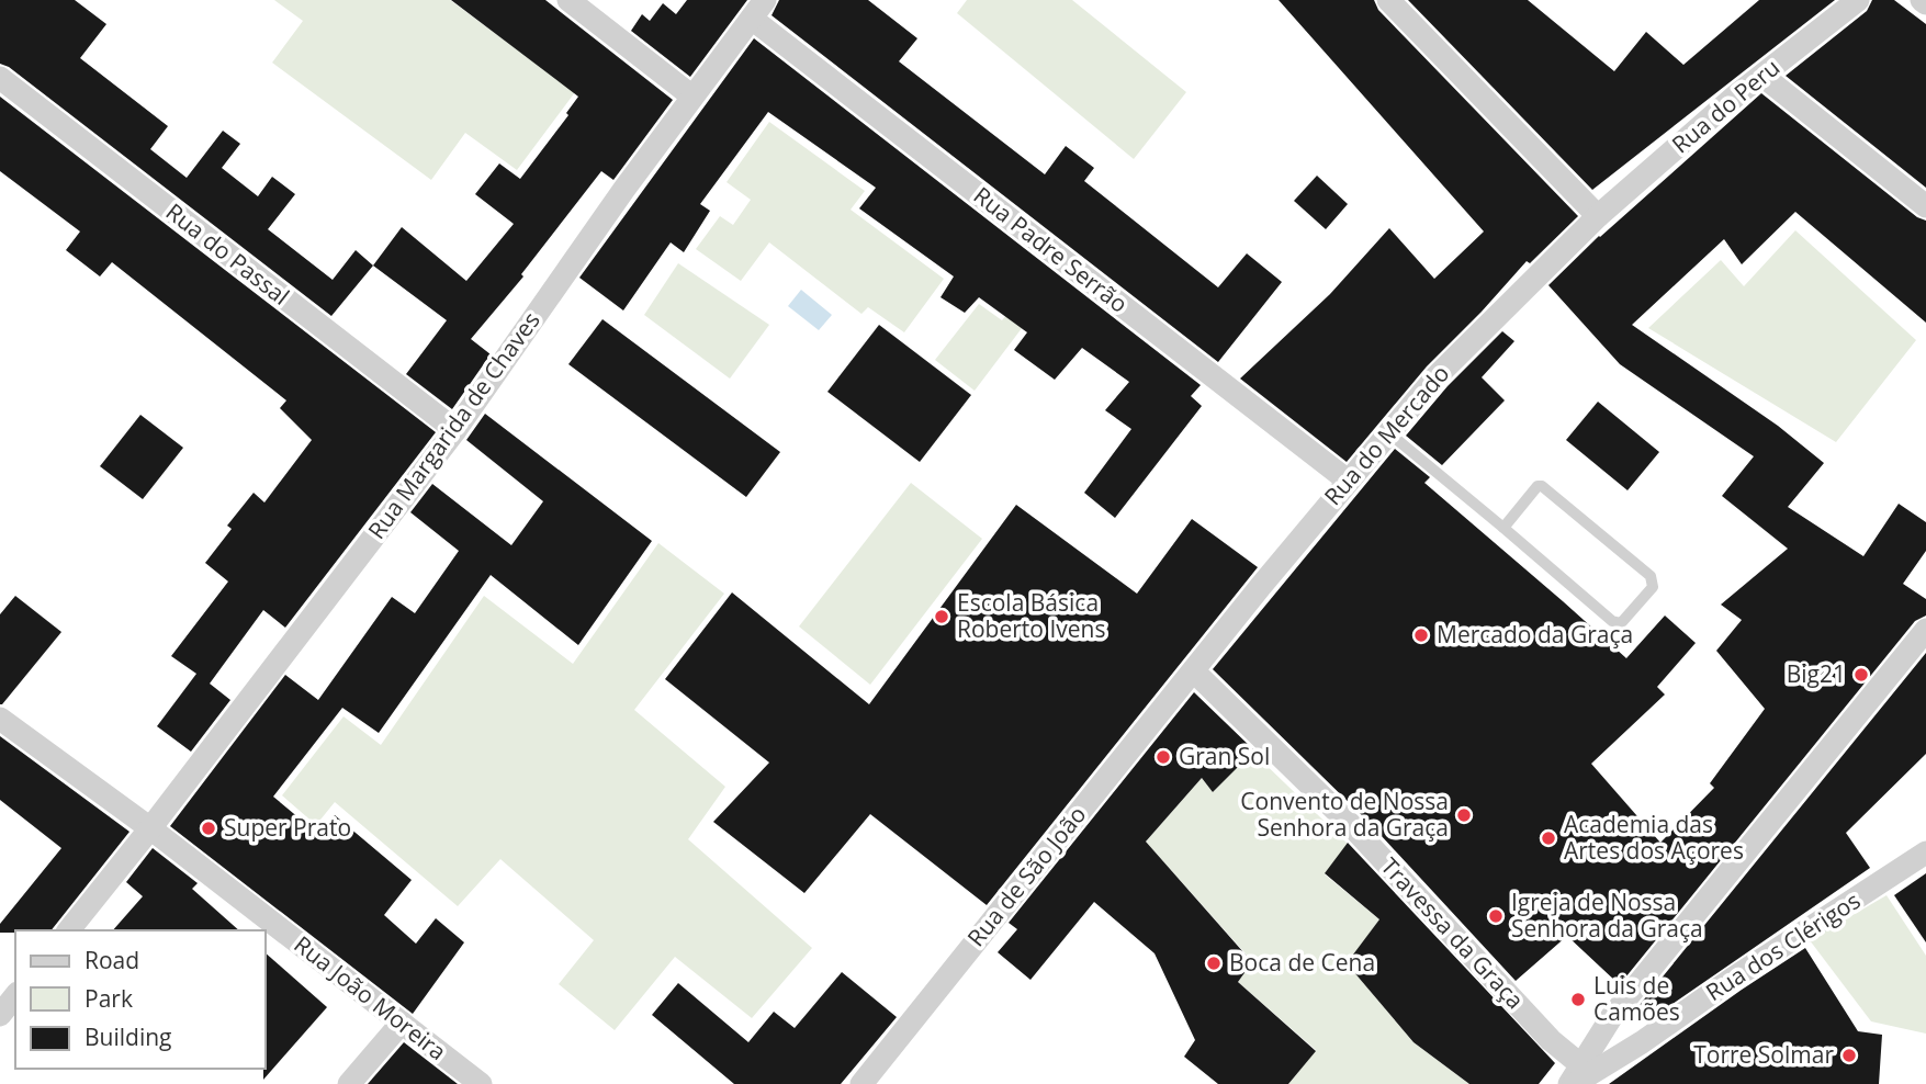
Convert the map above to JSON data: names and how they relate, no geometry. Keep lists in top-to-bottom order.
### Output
{
  "streets": {
    "street": [
      "Rua do Peru",
      "Rua Padre Serrão",
      "Rua do Passal",
      "Rua Margarida de Chaves",
      "Rua do Mercado",
      "Rua de São João",
      "Travessa da Graça",
      "Rua dos Clérigos",
      "Rua João Moreira"
    ]
  },
  "crossings": [
    ["Rua do Peru", "Rua do Mercado"],
    ["Rua Padre Serrão", "Rua Margarida de Chaves"],
    ["Rua Padre Serrão", "Rua do Mercado"],
    ["Rua do Passal", "Rua Margarida de Chaves"],
    ["Rua Margarida de Chaves", "Rua João Moreira"],
    ["Rua do Mercado", "Rua de São João"],
    ["Rua do Mercado", "Travessa da Graça"],
    ["Rua de São João", "Travessa da Graça"],
    ["Travessa da Graça", "Rua dos Clérigos"]
  ],
  "places": [
    "Escola Básica Roberto Ivens",
    "Mercado da Graça",
    "Big21",
    "Gran Sol",
    "Convento de Nossa Senhora da Graça",
    "Super Prato",
    "Academia das Artes dos Açores",
    "Igreja de Nossa Senhora da Graça",
    "Boca de Cena",
    "Luis de Camões",
    "Torre Solmar"
  ],
  "legend": ["Road", "Park", "Building"]
}
